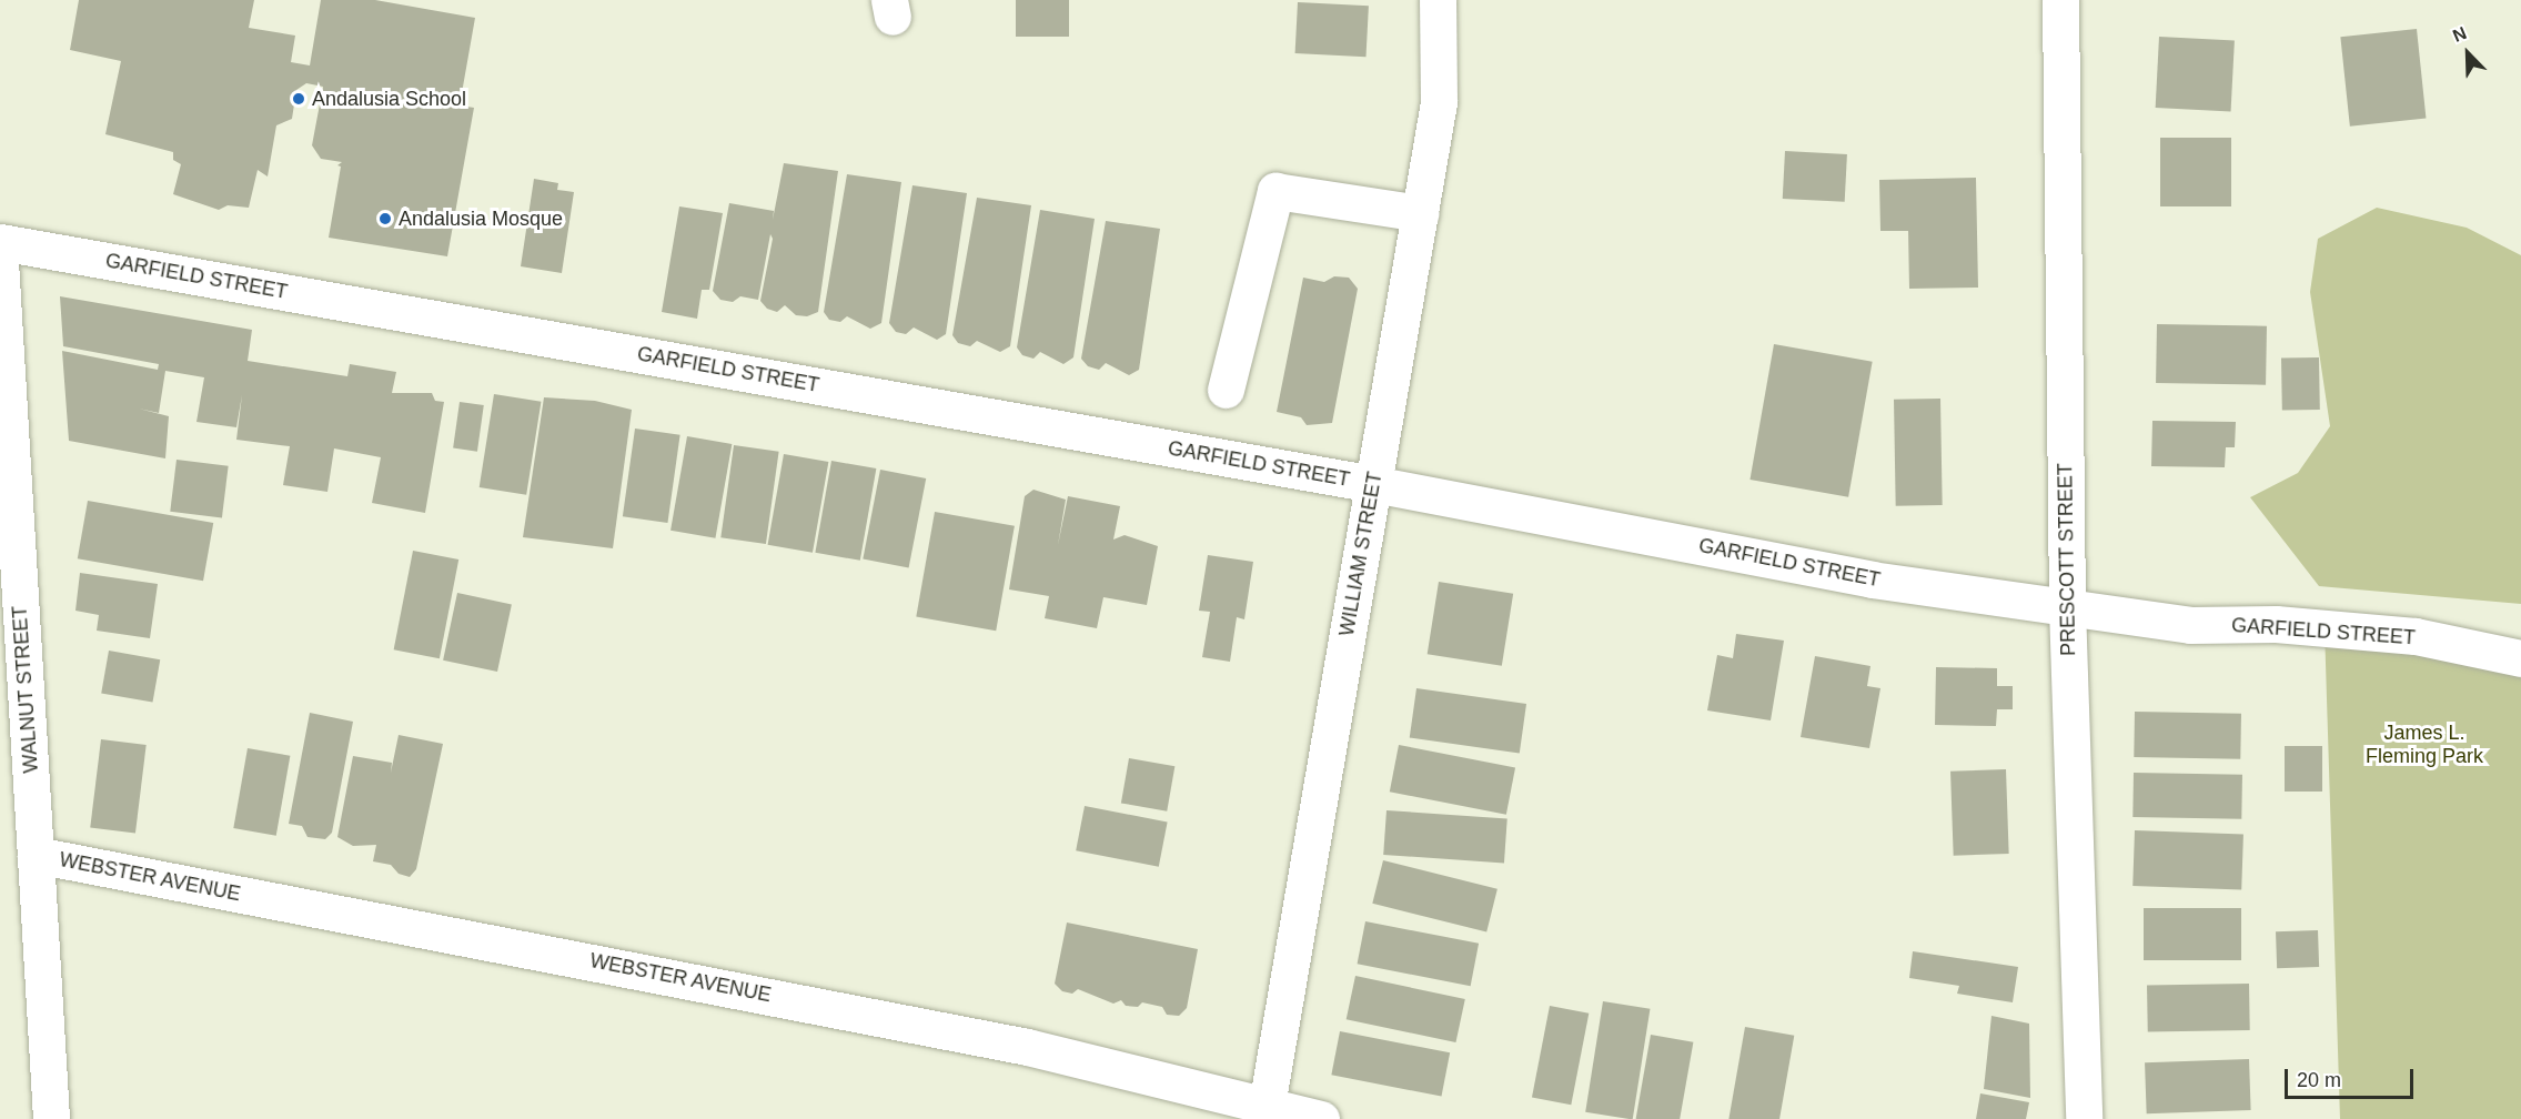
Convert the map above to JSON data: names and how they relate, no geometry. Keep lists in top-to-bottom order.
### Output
{
  "streets": {
    "street": [
      "GARFIELD STREET",
      "WILLIAM STREET",
      "PRESCOTT STREET",
      "WALNUT STREET",
      "WEBSTER AVENUE"
    ]
  },
  "crossings": [
    ["GARFIELD STREET", "WILLIAM STREET"],
    ["GARFIELD STREET", "PRESCOTT STREET"],
    ["WILLIAM STREET", "WEBSTER AVENUE"],
    ["WALNUT STREET", "WEBSTER AVENUE"]
  ],
  "parks": ["James L. Fleming Park"],
  "places": ["Andalusia School", "Andalusia Mosque"],
  "scale_bar": "20 m",
  "north": "top left"
}
